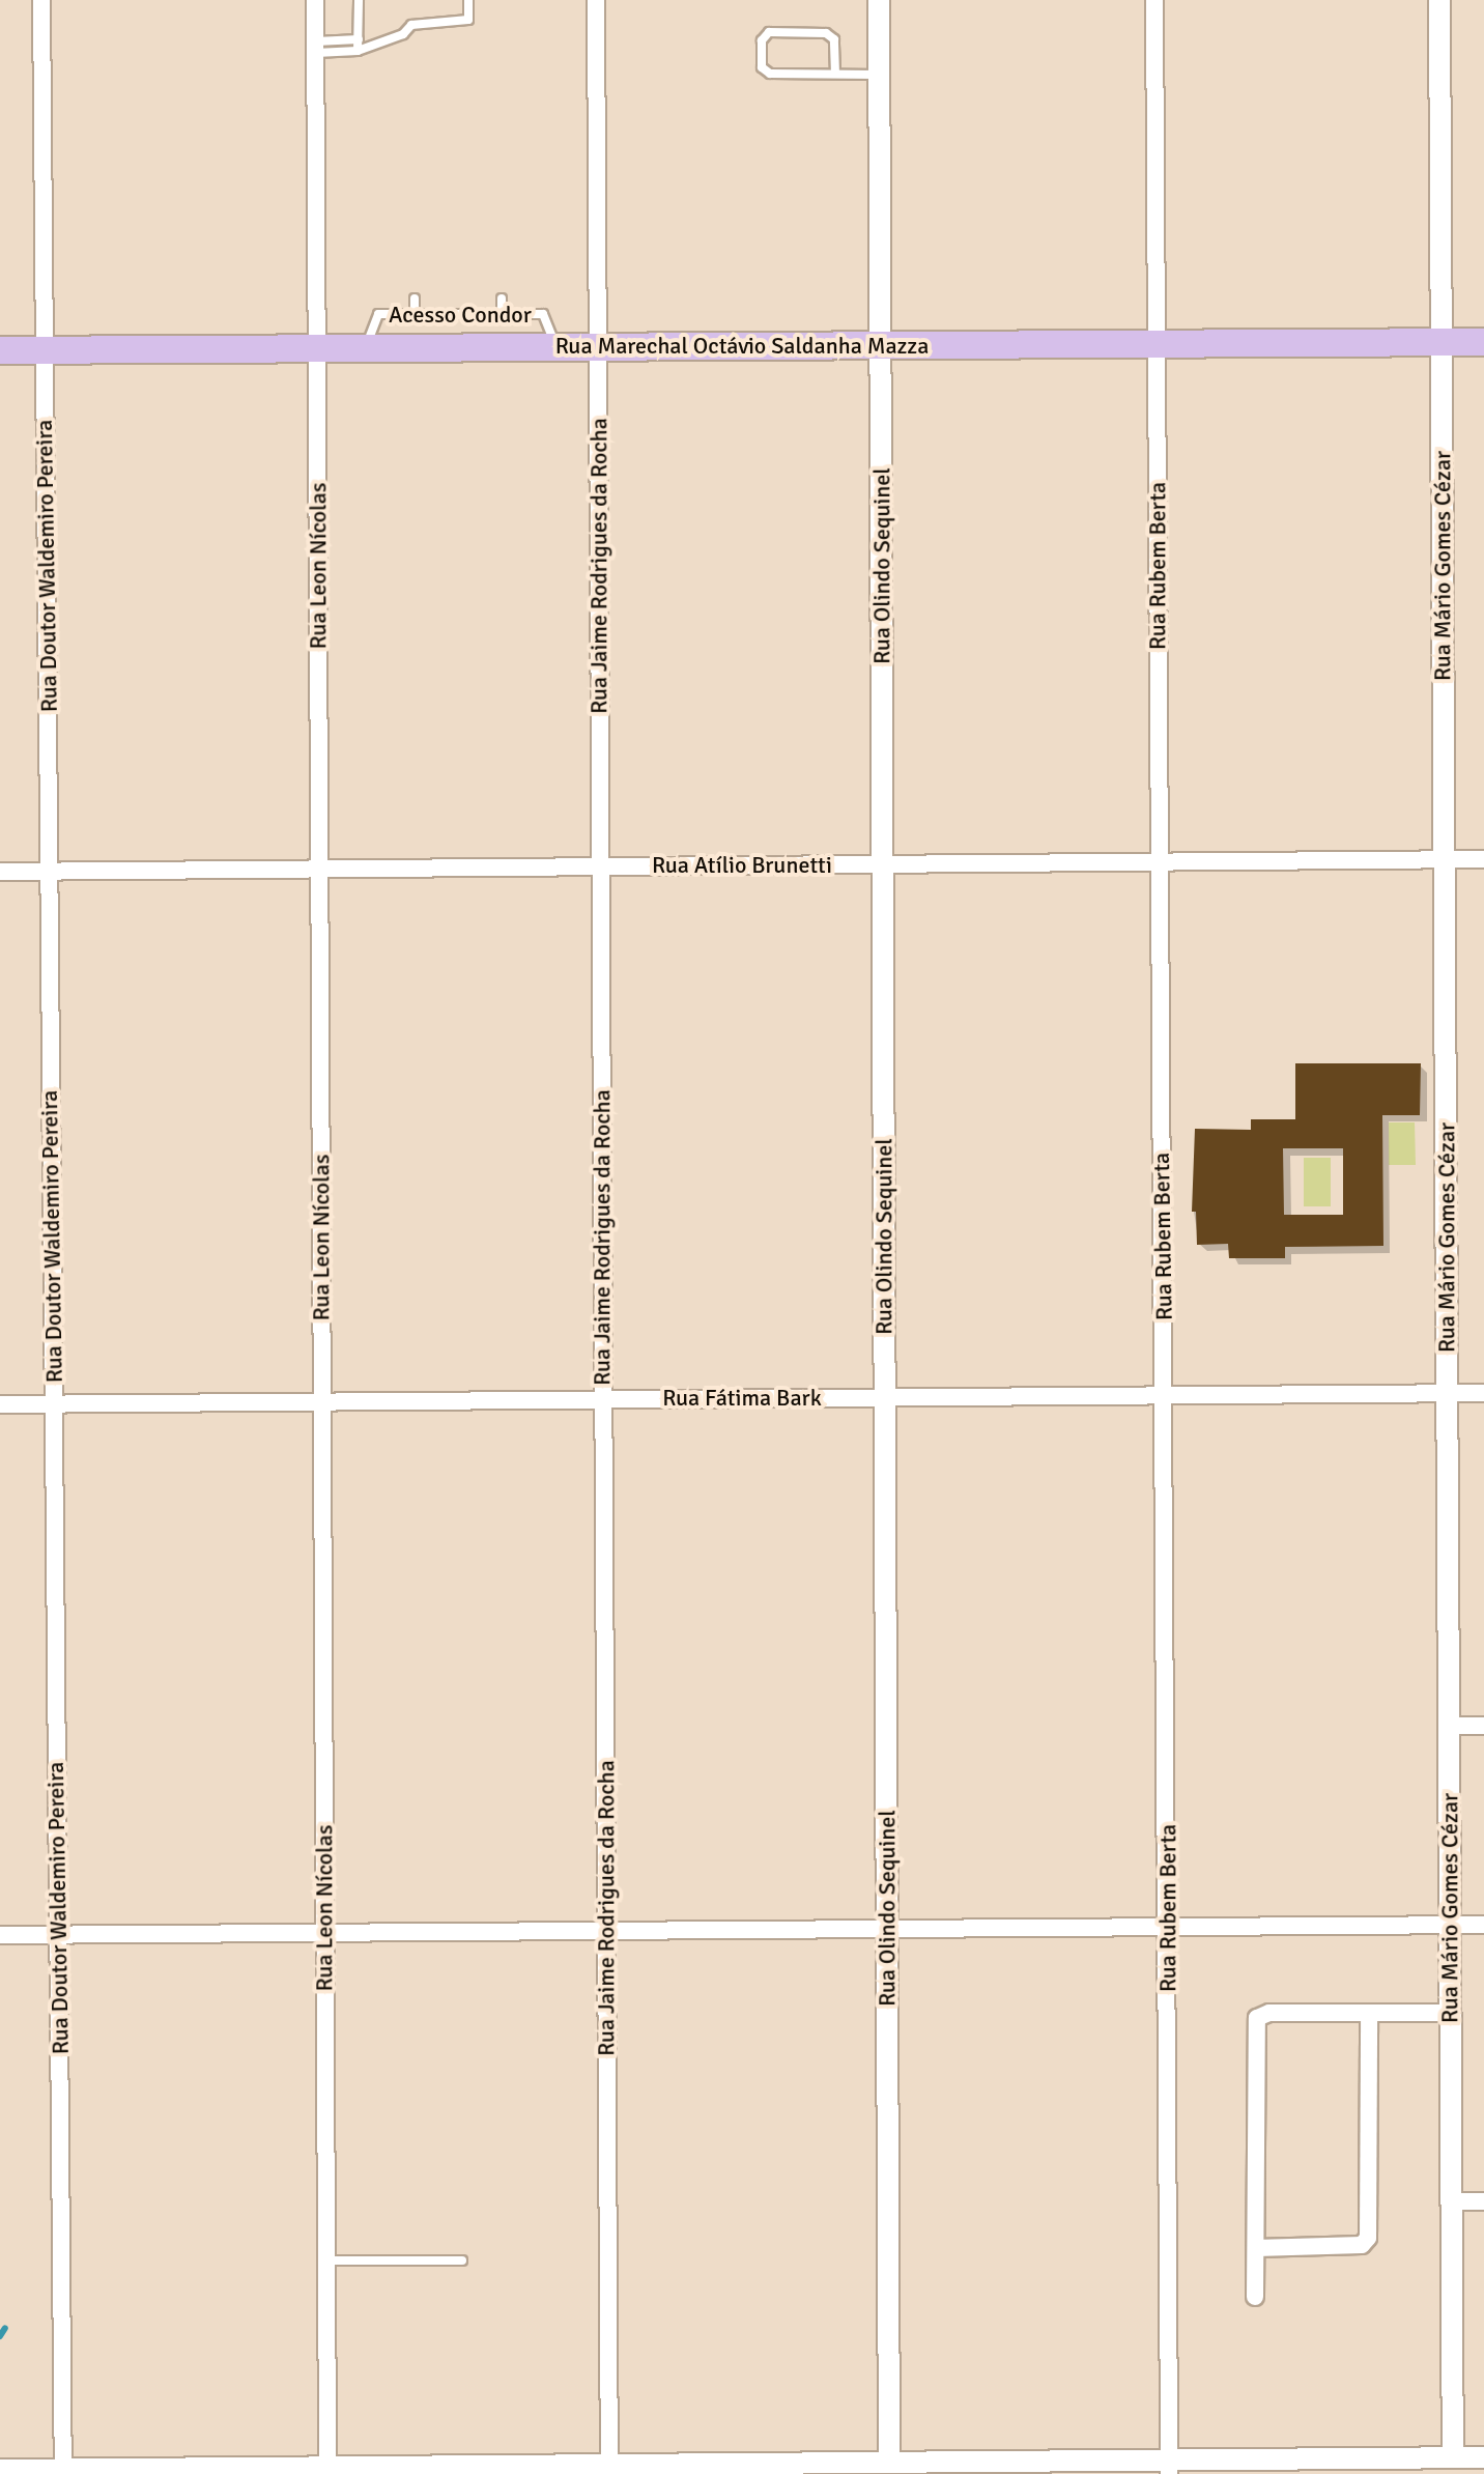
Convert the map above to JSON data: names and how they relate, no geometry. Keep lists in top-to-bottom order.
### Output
{
  "streets": {
    "main road": ["Rua Marechal Octávio Saldanha Mazza"],
    "street": [
      "Rua Doutor Waldemiro Pereira",
      "Rua Leon Nícolas",
      "Rua Jaime Rodrigues da Rocha",
      "Rua Olindo Sequinel",
      "Rua Rubem Berta",
      "Rua Mário Gomes Cézar",
      "Rua Atílio Brunetti",
      "Rua Fátima Bark"
    ],
    "lane": ["Acesso Condor"]
  },
  "crossings": [
    ["Acesso Condor", "Rua Marechal Octávio Saldanha Mazza"],
    ["Rua Marechal Octávio Saldanha Mazza", "Rua Doutor Waldemiro Pereira"],
    ["Rua Marechal Octávio Saldanha Mazza", "Rua Leon Nícolas"],
    ["Rua Marechal Octávio Saldanha Mazza", "Rua Jaime Rodrigues da Rocha"],
    ["Rua Marechal Octávio Saldanha Mazza", "Rua Olindo Sequinel"],
    ["Rua Marechal Octávio Saldanha Mazza", "Rua Rubem Berta"],
    ["Rua Marechal Octávio Saldanha Mazza", "Rua Mário Gomes Cézar"],
    ["Rua Doutor Waldemiro Pereira", "Rua Atílio Brunetti"],
    ["Rua Doutor Waldemiro Pereira", "Rua Fátima Bark"],
    ["Rua Leon Nícolas", "Rua Atílio Brunetti"],
    ["Rua Leon Nícolas", "Rua Fátima Bark"],
    ["Rua Jaime Rodrigues da Rocha", "Rua Atílio Brunetti"],
    ["Rua Jaime Rodrigues da Rocha", "Rua Fátima Bark"],
    ["Rua Olindo Sequinel", "Rua Atílio Brunetti"],
    ["Rua Olindo Sequinel", "Rua Fátima Bark"],
    ["Rua Rubem Berta", "Rua Atílio Brunetti"],
    ["Rua Rubem Berta", "Rua Fátima Bark"],
    ["Rua Mário Gomes Cézar", "Rua Atílio Brunetti"],
    ["Rua Mário Gomes Cézar", "Rua Fátima Bark"]
  ]
}
